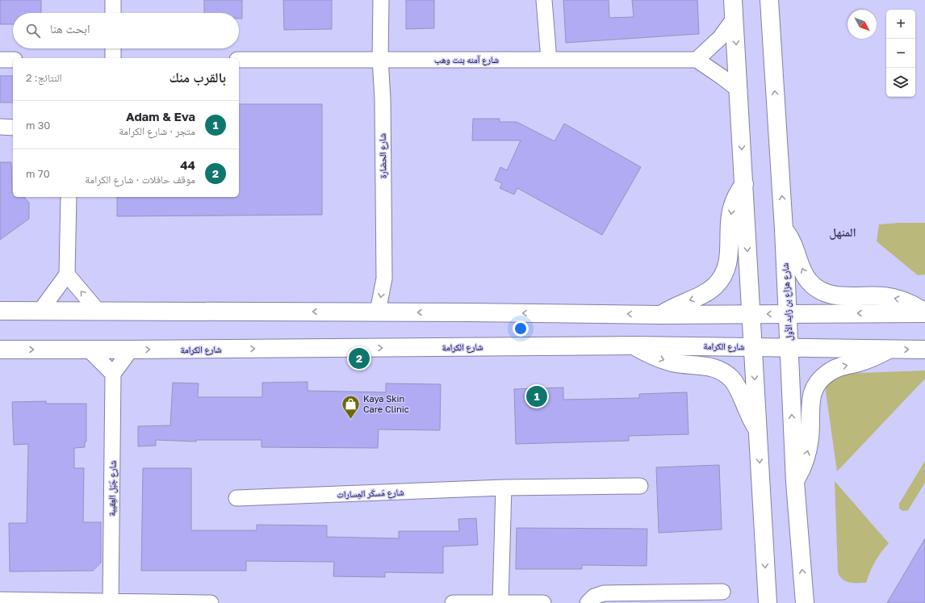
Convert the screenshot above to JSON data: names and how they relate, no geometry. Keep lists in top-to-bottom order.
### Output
{
  "streets": {
    "main road": ["شارع هزاع بن زايد الأول", "شارع الكرامة"],
    "street": [
      "شارع آمنه بنت وهب",
      "شارع الحضارة",
      "شارع جَبَل العِقيبة",
      "شارع مَسكَر المِسارات"
    ]
  },
  "crossings": [
    ["شارع آمنه بنت وهب", "شارع الحضارة"],
    ["شارع هزاع بن زايد الأول", "شارع الكرامة"]
  ],
  "one_way": ["شارع الحضارة"],
  "districts": ["المنهل"],
  "places": {
    "shop": ["Kaya Skin Care Clinic"]
  },
  "north": "bottom right",
  "page": {
    "map_buttons": ["+", "−"],
    "search": "ابحث هنا",
    "heading": ["بالقرب منك", "النتائج: 2"],
    "list": [
      {
        "mark": "1",
        "name": "Adam & Eva",
        "note": "متجر · شارع الكرامة",
        "value": "30 m"
      },
      {
        "mark": "2",
        "name": "44",
        "note": "موقف حافلات · شارع الكرامة",
        "value": "70 m"
      }
    ],
    "pins": ["2", "1"]
  }
}
